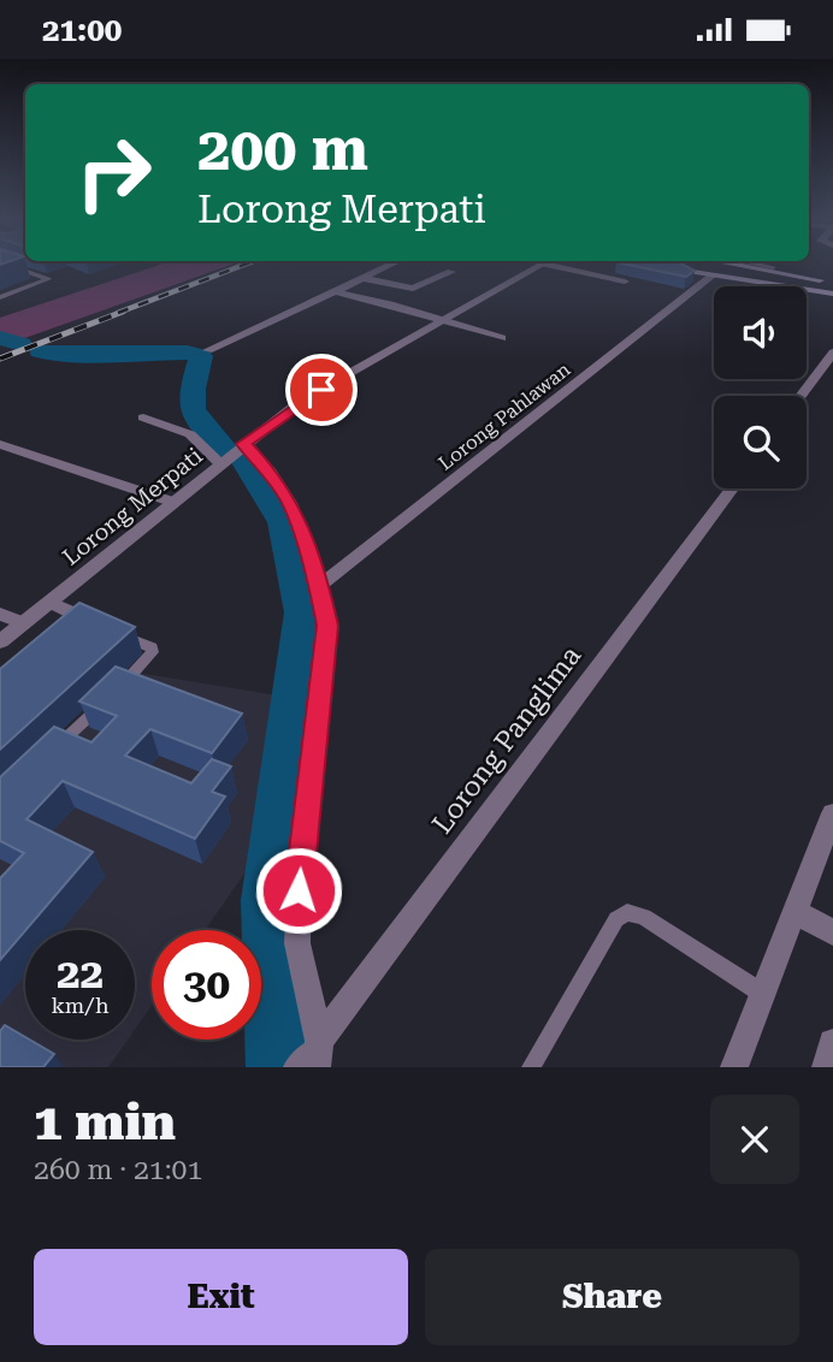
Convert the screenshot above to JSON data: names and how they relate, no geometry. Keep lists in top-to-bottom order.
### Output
{
  "streets": {
    "street": ["Lorong Pahlawan", "Lorong Merpati", "Lorong Panglima"]
  },
  "page": {
    "status": "21:00",
    "turn": ["200 m", "Lorong Merpati"],
    "speed": "22 km/h",
    "limit": "30",
    "heading": ["1 min", "260 m · 21:01"],
    "buttons": ["Exit", "Share"]
  }
}
